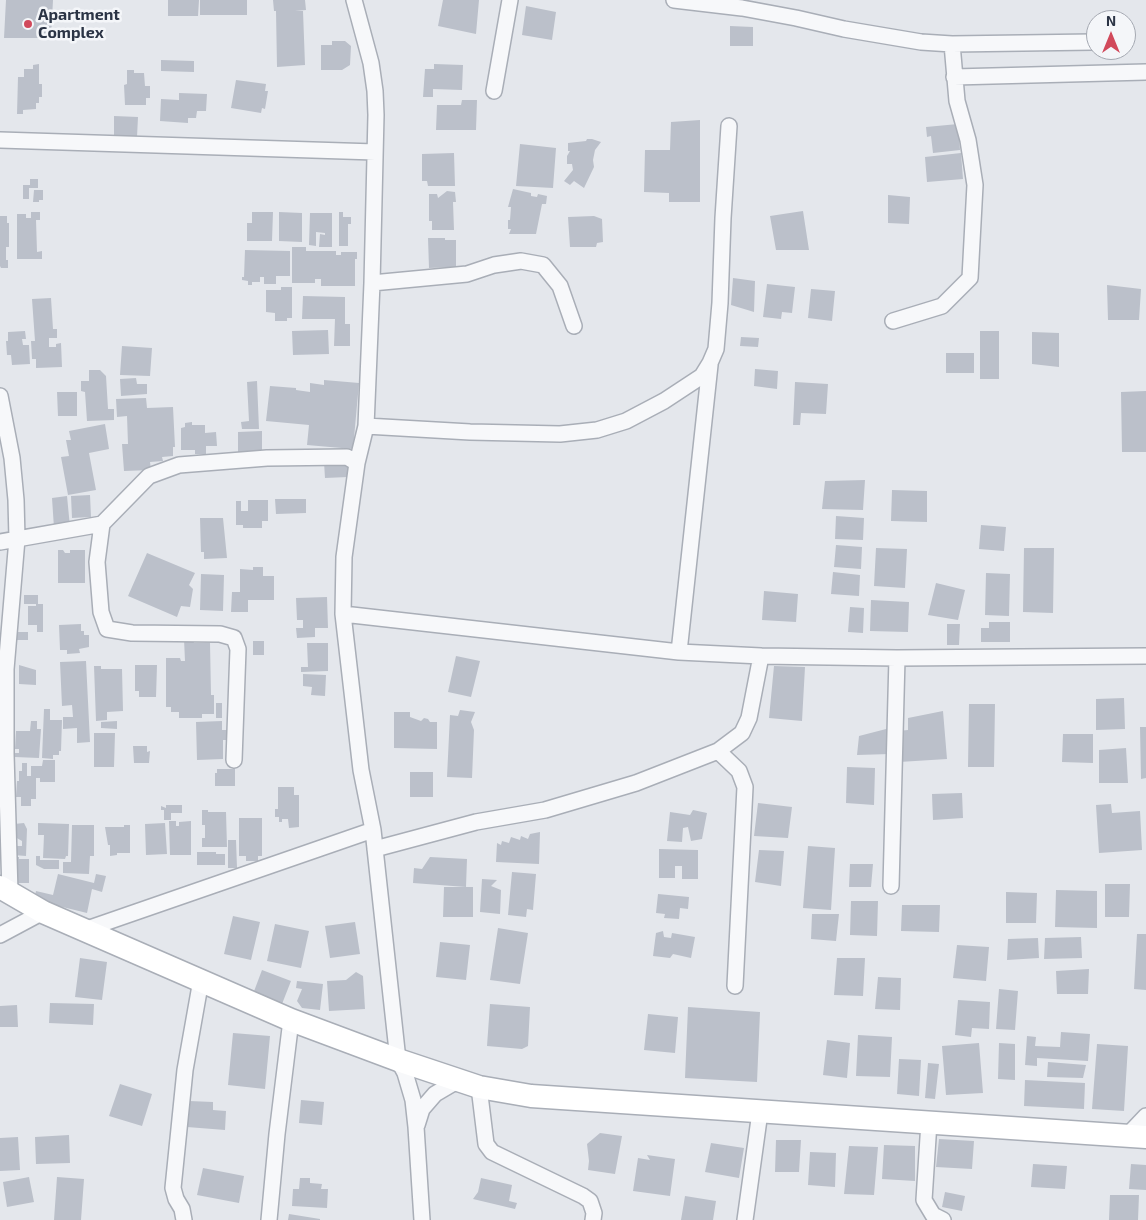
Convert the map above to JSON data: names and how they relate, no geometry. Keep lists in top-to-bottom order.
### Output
{
  "places": ["Apartment Complex"],
  "north": "top"
}
